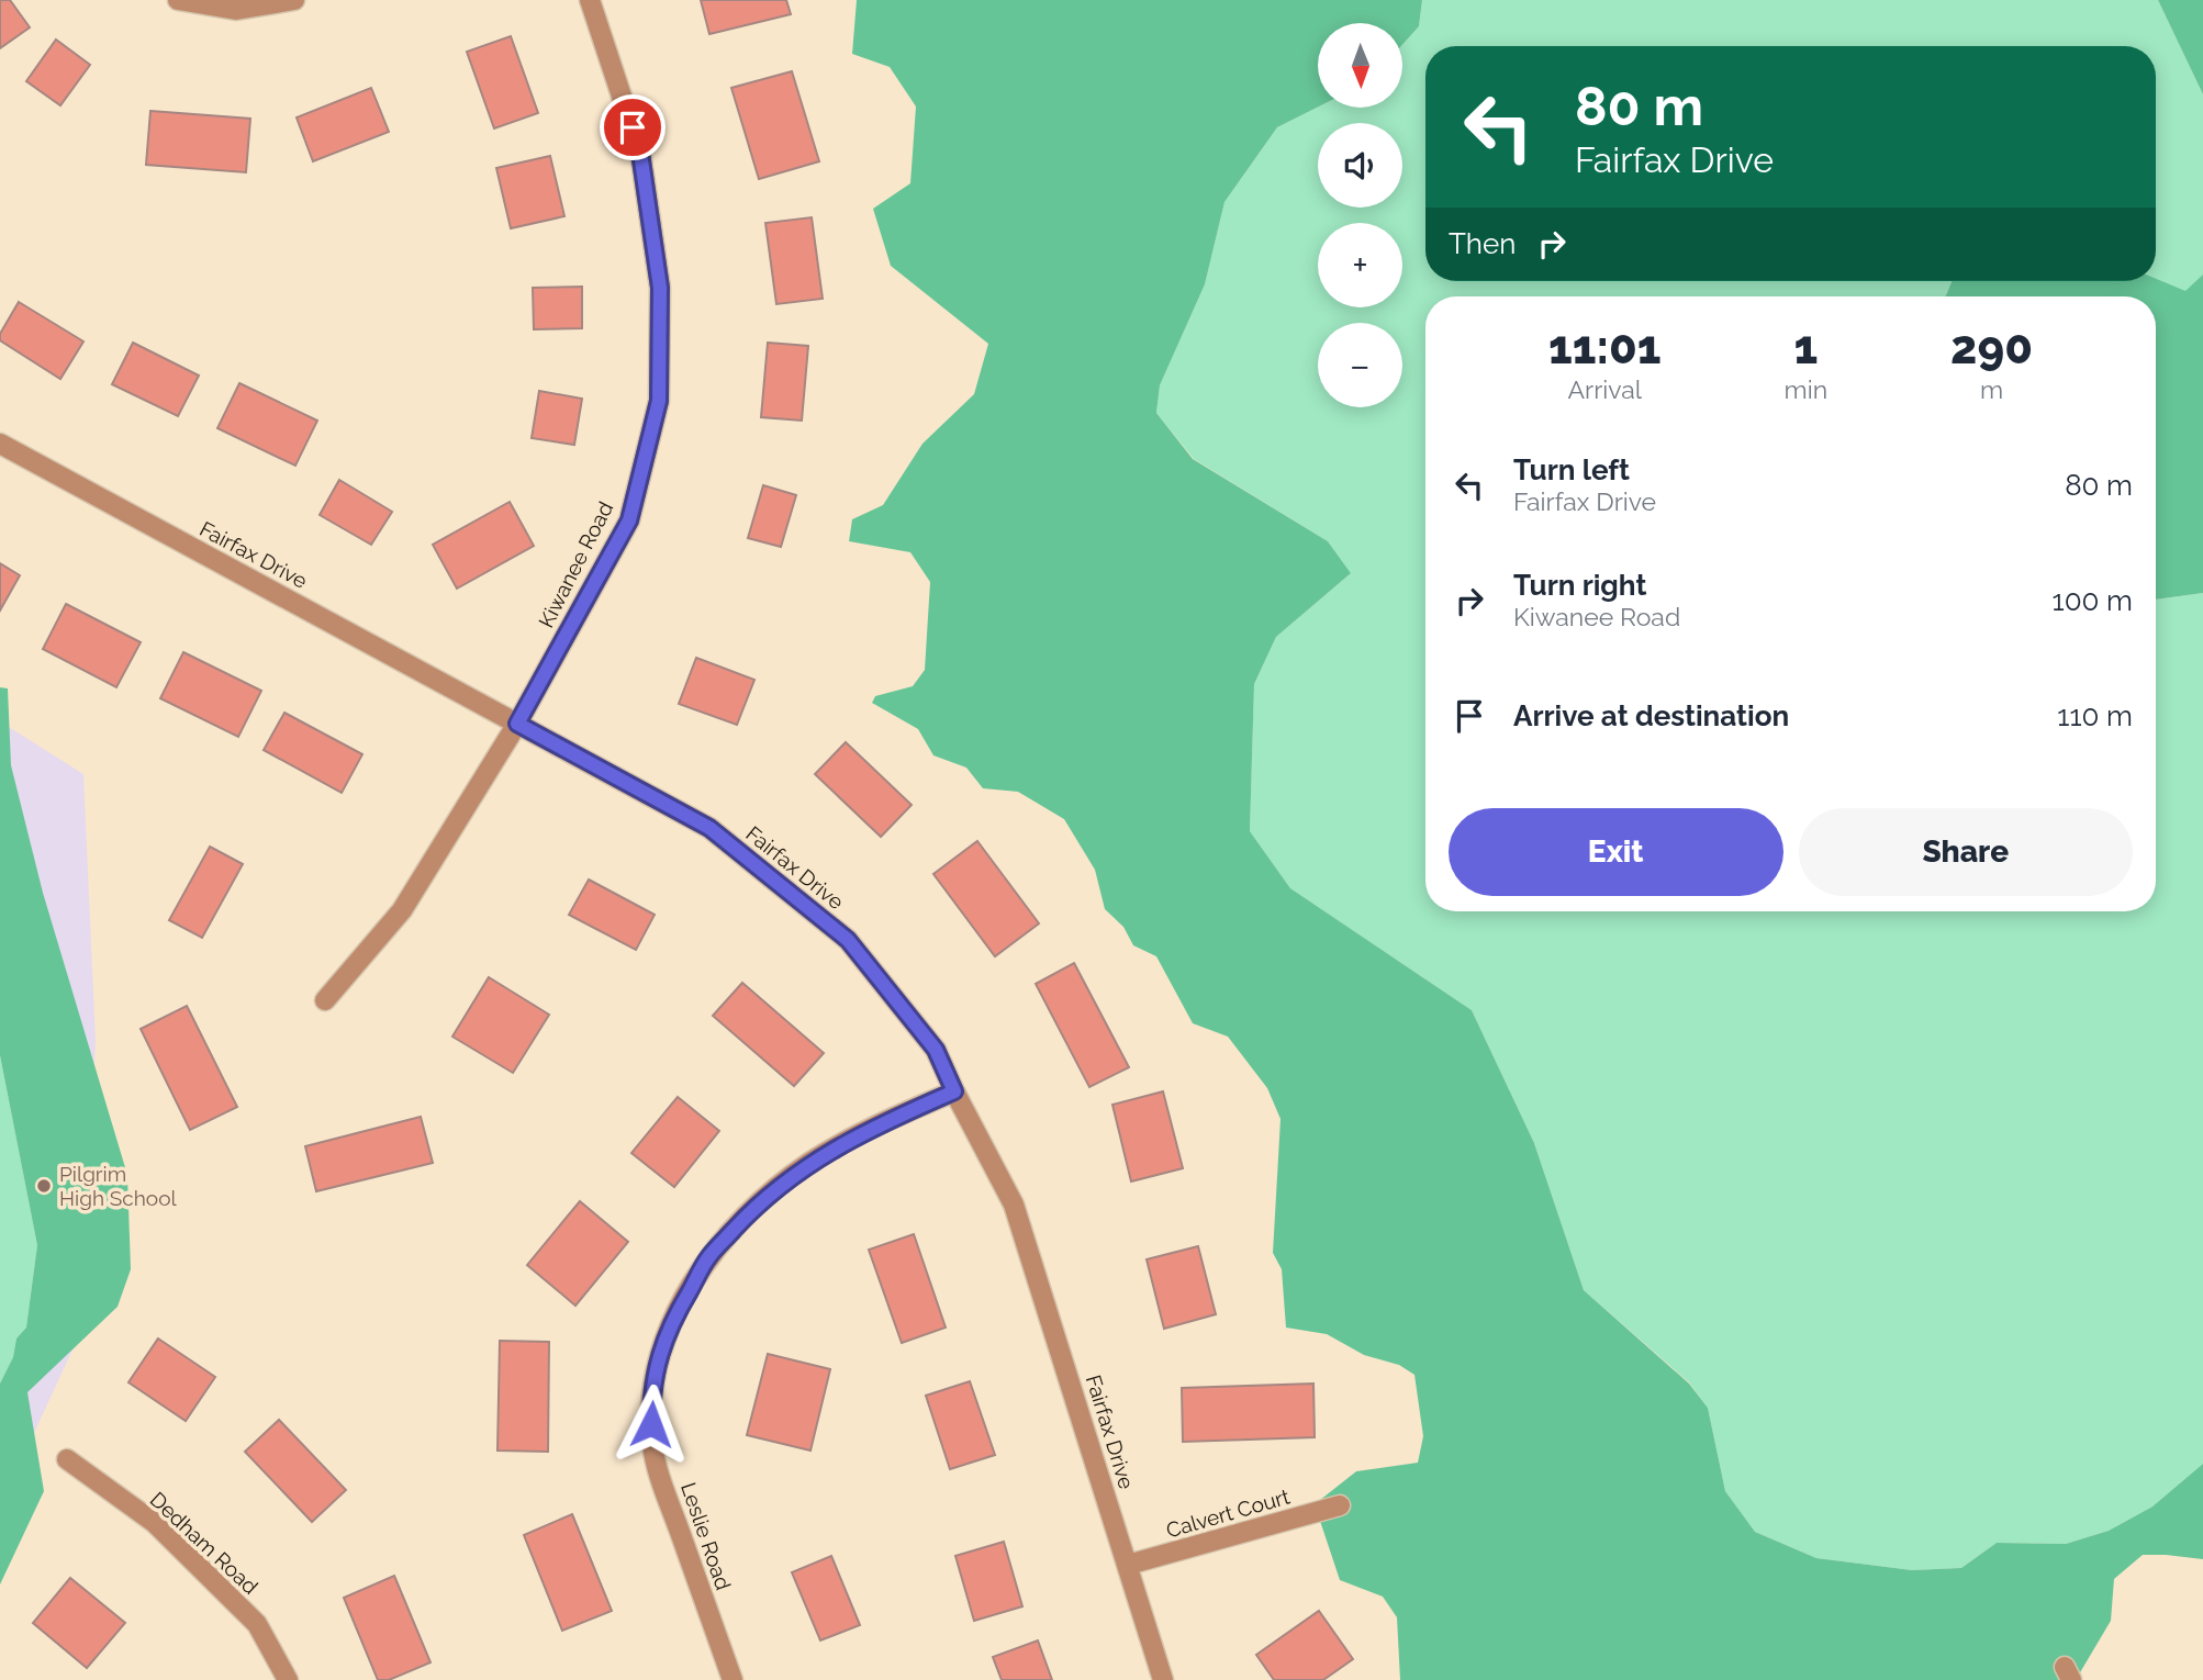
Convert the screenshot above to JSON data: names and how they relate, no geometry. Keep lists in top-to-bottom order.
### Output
{
  "streets": {
    "street": [
      "Fairfax Drive",
      "Kiwanee Road",
      "Calvert Court",
      "Leslie Road",
      "Dedham Road"
    ]
  },
  "crossings": [
    ["Fairfax Drive", "Kiwanee Road"],
    ["Fairfax Drive", "Calvert Court"],
    ["Fairfax Drive", "Leslie Road"]
  ],
  "places": ["Pilgrim High School"],
  "north": "bottom",
  "page": {
    "map_buttons": ["+", "−"],
    "turn": ["80 m", "Fairfax Drive"],
    "then": "Then",
    "eta": [
      "11:01",
      "Arrival",
      "1",
      "min",
      "290",
      "m"
    ],
    "list": [
      {
        "name": "Turn left",
        "note": "Fairfax Drive",
        "value": "80 m"
      },
      {
        "name": "Turn right",
        "note": "Kiwanee Road",
        "value": "100 m"
      },
      {
        "name": "Arrive at destination",
        "value": "110 m"
      }
    ],
    "buttons": ["Exit", "Share"]
  }
}
